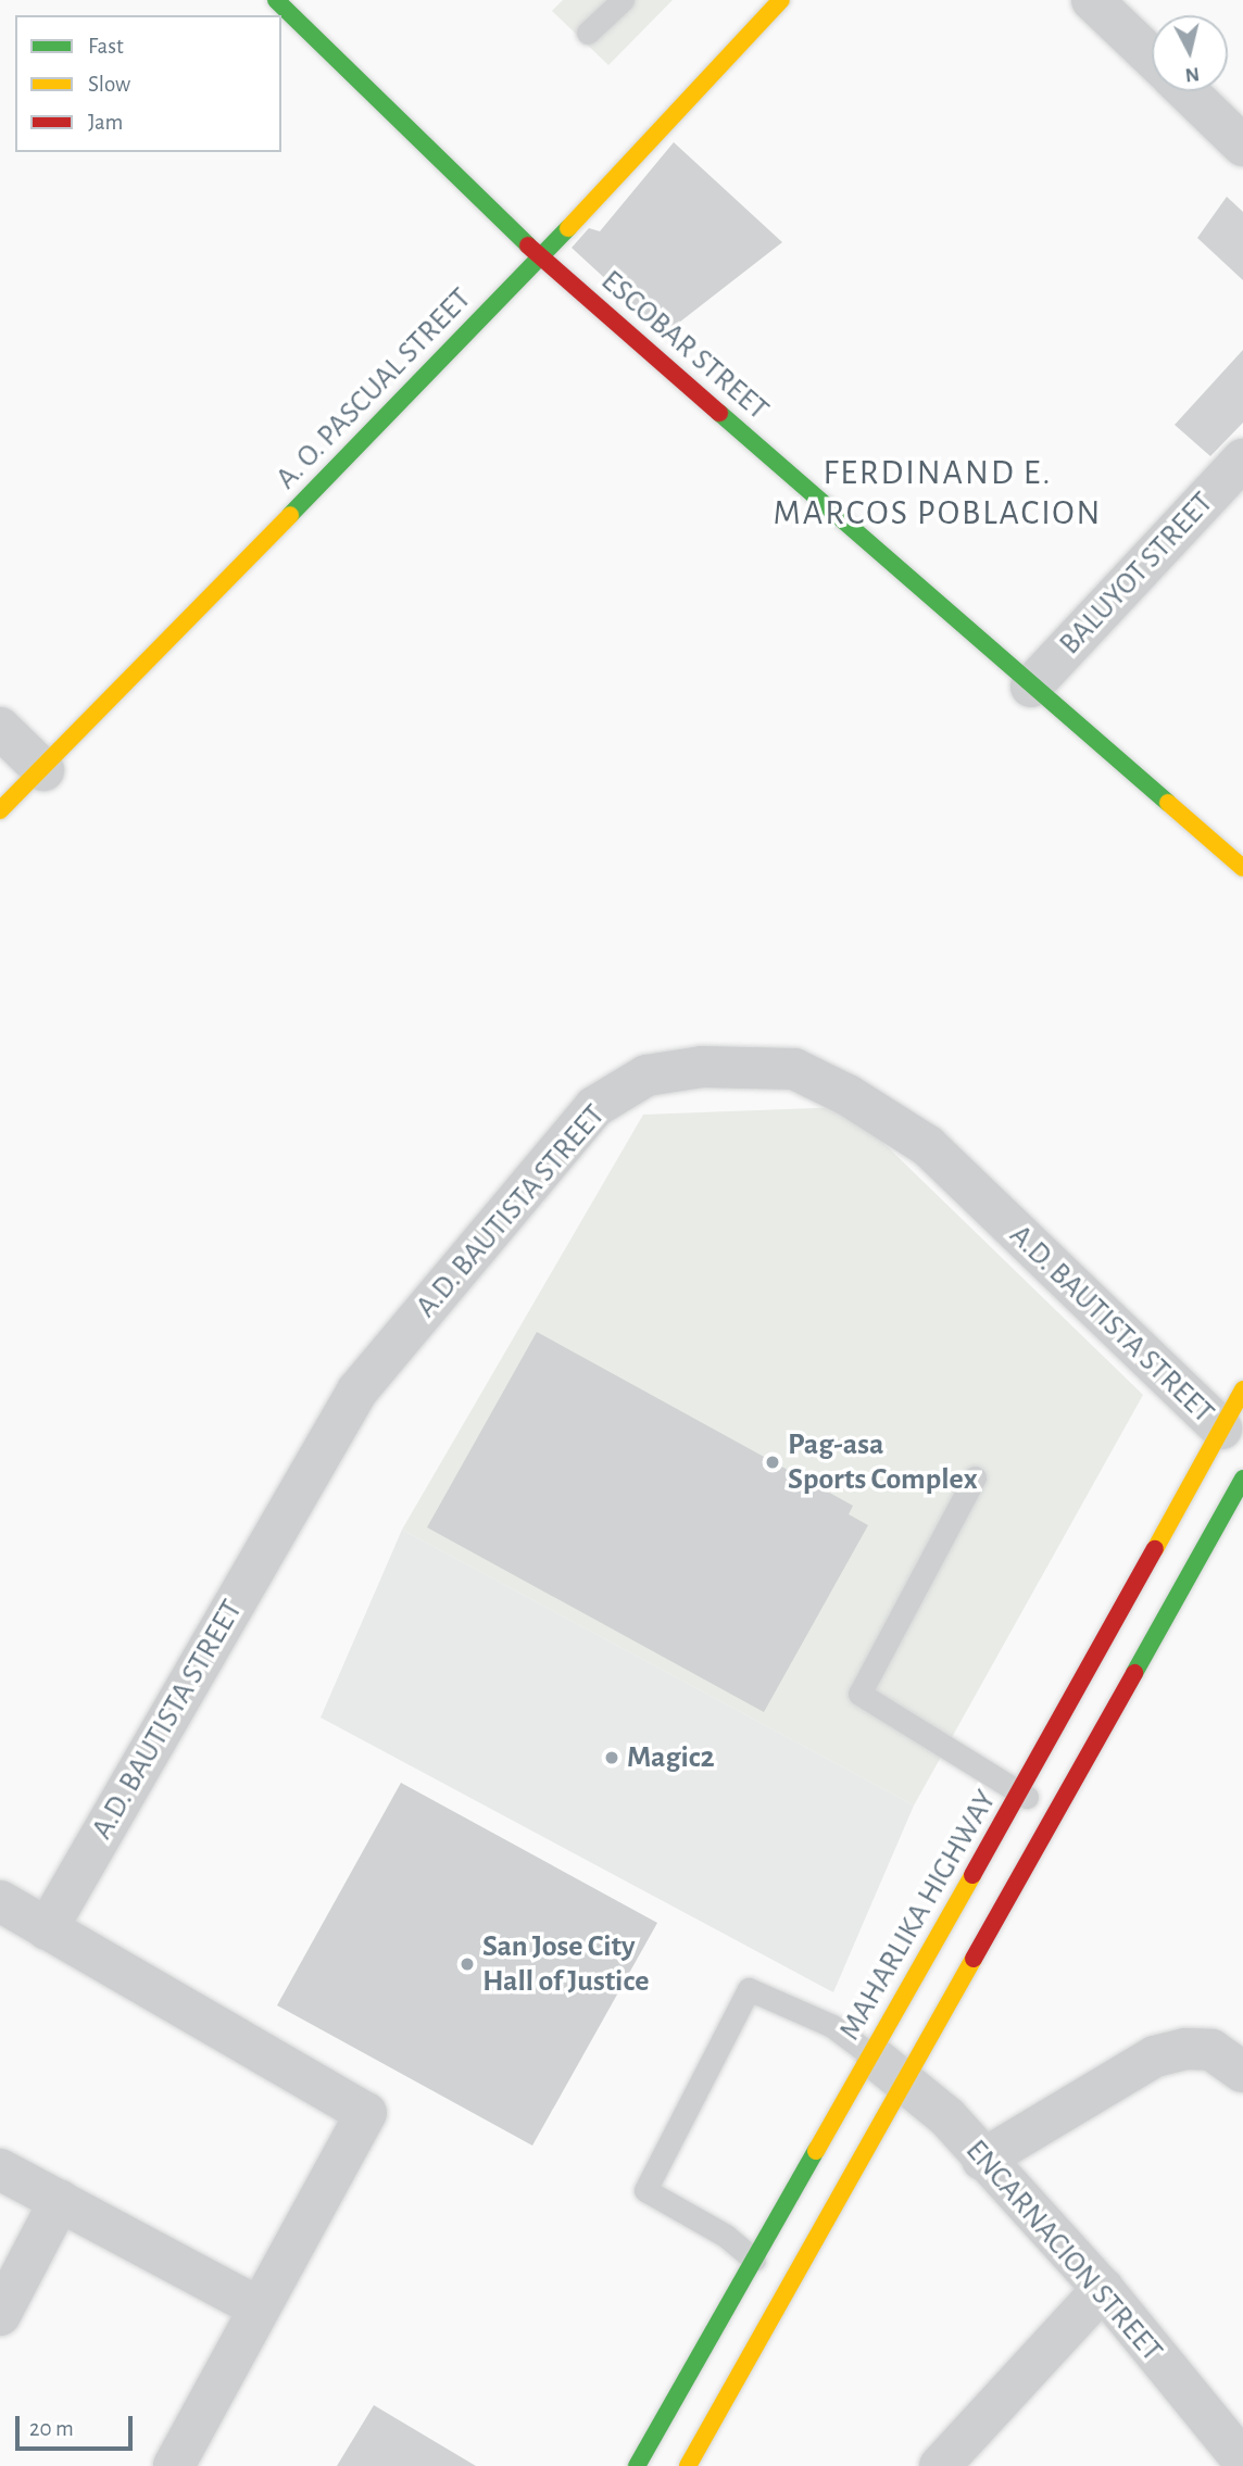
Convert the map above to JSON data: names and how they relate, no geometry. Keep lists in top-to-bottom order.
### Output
{
  "streets": {
    "main road": ["ESCOBAR STREET", "A. O. PASCUAL STREET", "MAHARLIKA HIGHWAY"],
    "street": ["BALUYOT STREET", "A.D. BAUTISTA STREET", "ENCARNACION STREET"]
  },
  "crossings": [
    ["ESCOBAR STREET", "A. O. PASCUAL STREET"],
    ["ESCOBAR STREET", "BALUYOT STREET"],
    ["A.D. BAUTISTA STREET", "MAHARLIKA HIGHWAY"],
    ["MAHARLIKA HIGHWAY", "ENCARNACION STREET"]
  ],
  "districts": ["FERDINAND E. MARCOS POBLACION"],
  "places": ["Pag-asa Sports Complex", "Magic2", "San Jose City Hall of Justice"],
  "legend": ["Fast", "Slow", "Jam"],
  "scale_bar": "20 m",
  "north": "bottom"
}
